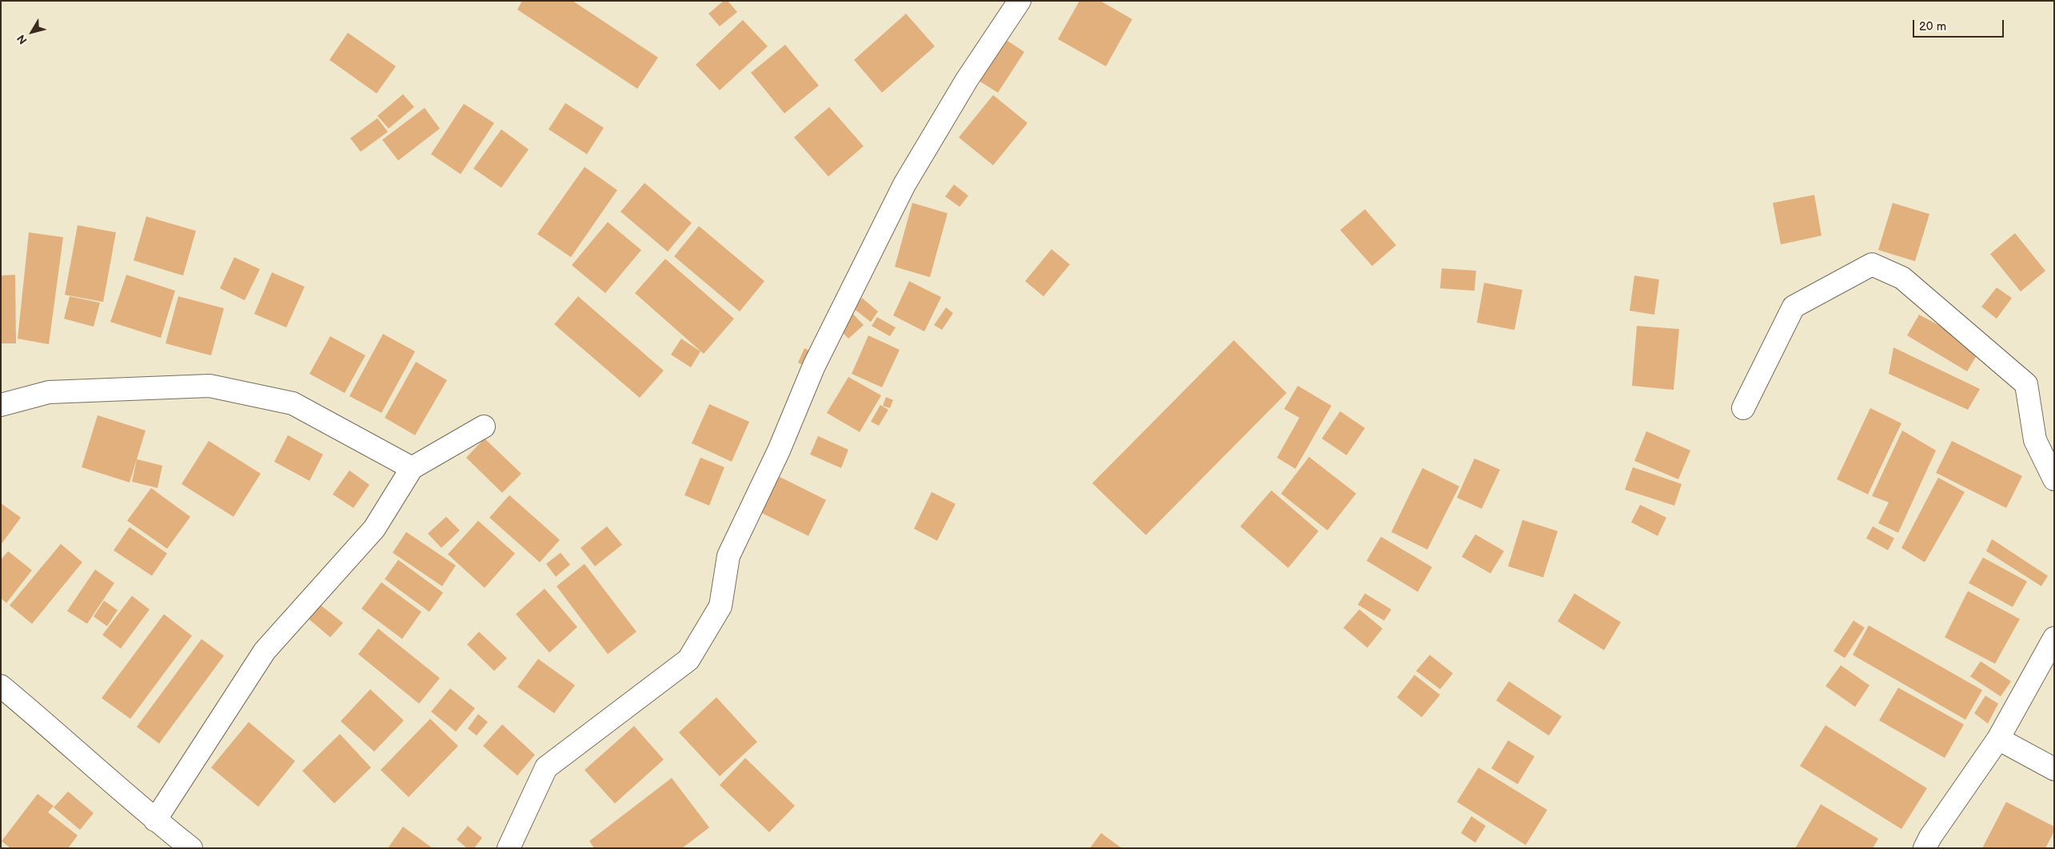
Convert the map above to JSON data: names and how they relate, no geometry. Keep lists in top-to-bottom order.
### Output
{
  "scale_bar": "20 m",
  "north": "bottom left"
}
